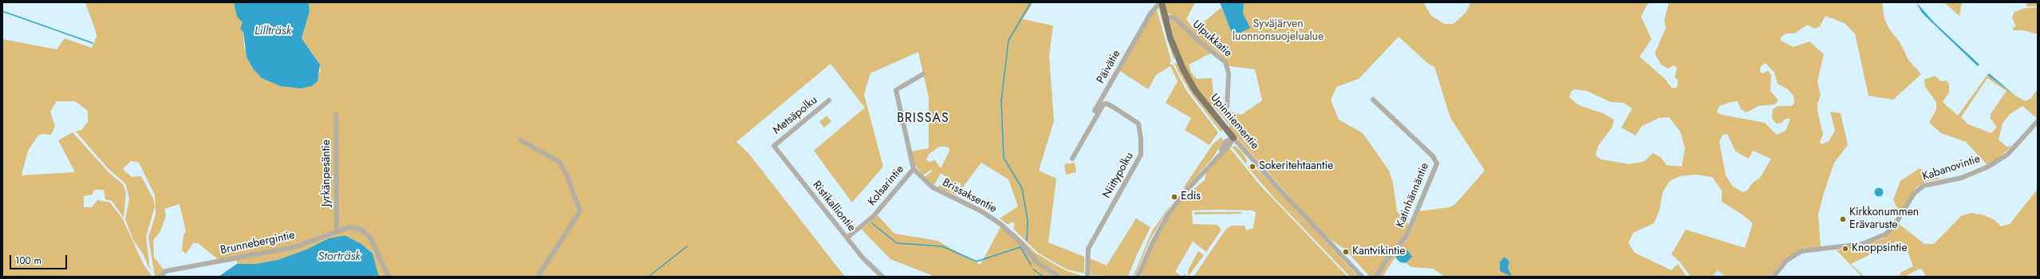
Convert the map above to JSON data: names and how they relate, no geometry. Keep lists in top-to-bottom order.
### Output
{
  "streets": {
    "main road": ["Upinniementie"],
    "street": [
      "Ulpukkatie",
      "Päivätie",
      "Metsäpolku",
      "Kabanovintie",
      "Jyrkänpesäntie",
      "Niittypolku",
      "Kolsarintie",
      "Katinhännäntie",
      "Brissaksentie",
      "Ristikalliontie",
      "Brunnebergintie"
    ]
  },
  "crossings": [
    ["Ulpukkatie", "Upinniementie"],
    ["Päivätie", "Upinniementie"],
    ["Päivätie", "Niittypolku"],
    ["Metsäpolku", "Ristikalliontie"],
    ["Jyrkänpesäntie", "Brunnebergintie"],
    ["Kolsarintie", "Brissaksentie"],
    ["Kolsarintie", "Ristikalliontie"]
  ],
  "districts": ["BRISSAS"],
  "water": ["Lillträsk", "Storträsk"],
  "parks": ["Syväjärven luonnonsuojelualue"],
  "places": [
    "Sokeritehtaantie",
    "Edis",
    "Kirkkonummen Erävaruste",
    "Knoppsintie",
    "Kantvikintie"
  ],
  "scale_bar": "100 m"
}
